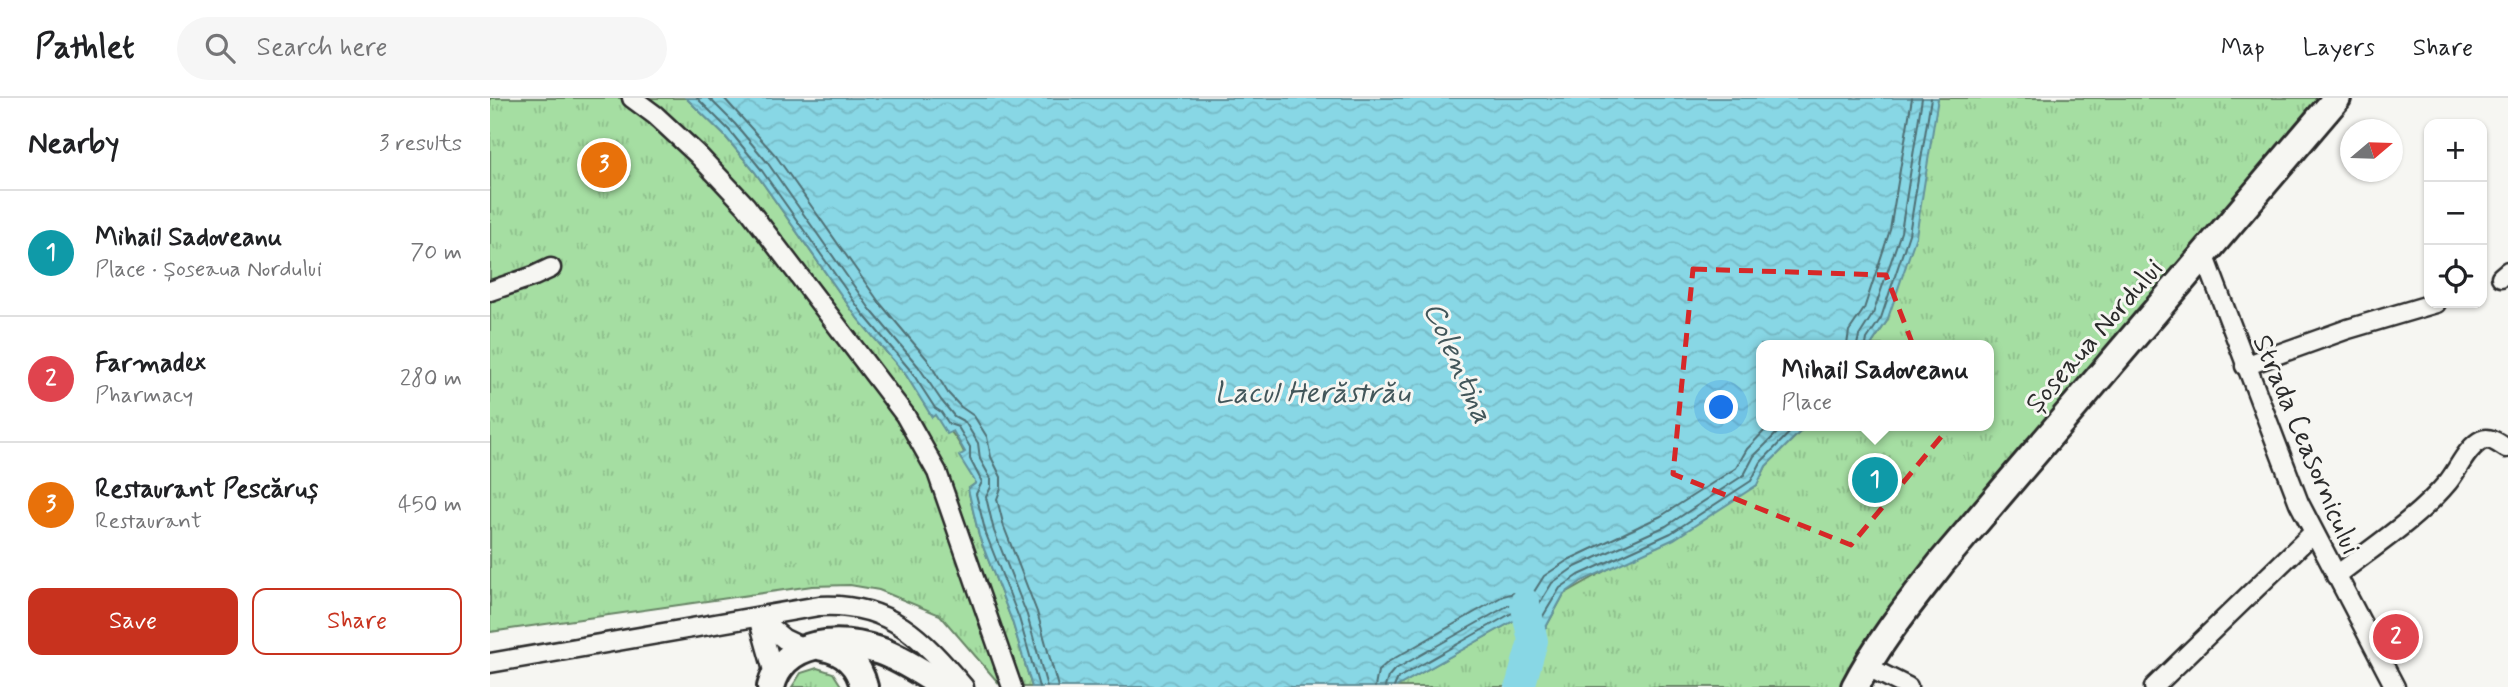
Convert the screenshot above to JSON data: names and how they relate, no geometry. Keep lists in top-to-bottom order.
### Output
{
  "streets": {
    "main road": ["Șoseaua Nordului"],
    "street": ["Strada Ceasornicului"]
  },
  "crossings": [
    ["Șoseaua Nordului", "Strada Ceasornicului"]
  ],
  "water": ["Colentina", "Lacul Herăstrău"],
  "north": "right",
  "page": {
    "header": "Pathlet",
    "search": "Search here",
    "nav": ["Map", "Layers", "Share"],
    "heading": ["Nearby", "3 results"],
    "map_buttons": ["+", "−"],
    "pins": ["3", "1", "2"],
    "list": [
      {
        "mark": "1",
        "name": "Mihail Sadoveanu",
        "note": "Place · Șoseaua Nordului",
        "value": "70 m"
      },
      {
        "mark": "2",
        "name": "Farmadex",
        "note": "Pharmacy",
        "value": "280 m"
      },
      {
        "mark": "3",
        "name": "Restaurant Pescăruș",
        "note": "Restaurant",
        "value": "450 m"
      }
    ],
    "popup": ["Mihail Sadoveanu", "Place"],
    "buttons": ["Save", "Share"]
  }
}
